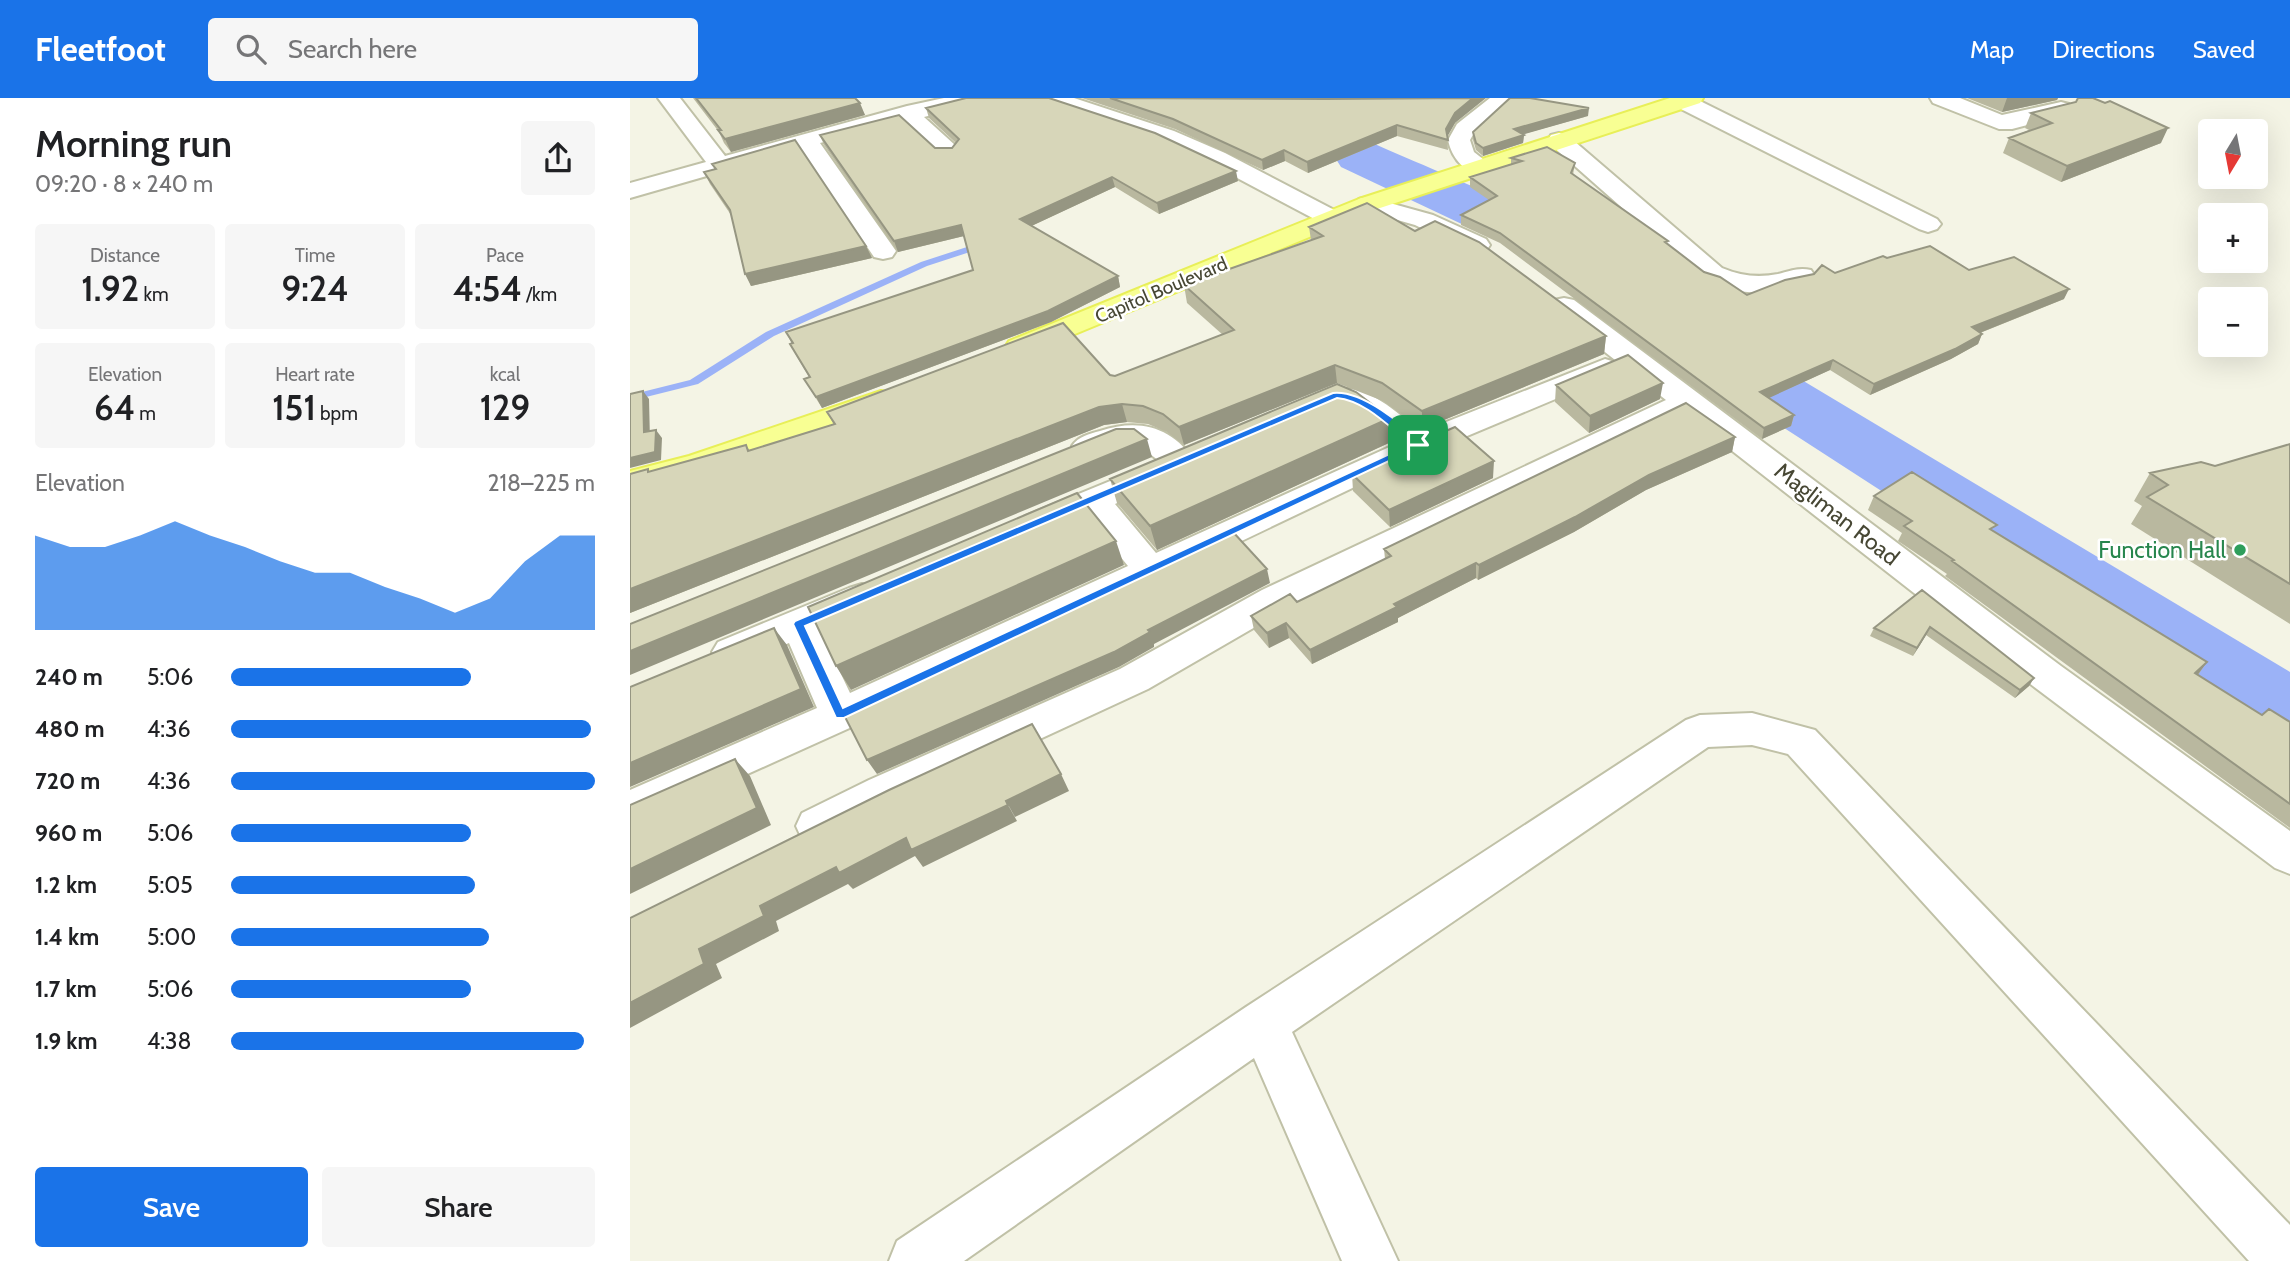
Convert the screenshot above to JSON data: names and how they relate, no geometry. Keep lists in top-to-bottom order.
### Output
{
  "streets": {
    "main road": ["Capitol Boulevard"],
    "street": ["Magliman Road"]
  },
  "places": ["Function Hall"],
  "north": "bottom",
  "page": {
    "header": "Fleetfoot",
    "search": "Search here",
    "nav": ["Map", "Directions", "Saved"],
    "heading": ["Morning run", "09:20 · 8 × 240 m"],
    "map_buttons": ["+", "−"],
    "stats": [
      ["Distance", "1.92 km"],
      ["Time", "9:24"],
      ["Pace", "4:54 /km"],
      ["Elevation", "64 m"],
      ["Heart rate", "151 bpm"],
      ["kcal", "129"]
    ],
    "chart": ["Elevation", "218–225 m"],
    "list": [
      {
        "name": "240 m",
        "note": "5:06"
      },
      {
        "name": "480 m",
        "note": "4:36"
      },
      {
        "name": "720 m",
        "note": "4:36"
      },
      {
        "name": "960 m",
        "note": "5:06"
      },
      {
        "name": "1.2 km",
        "note": "5:05"
      },
      {
        "name": "1.4 km",
        "note": "5:00"
      },
      {
        "name": "1.7 km",
        "note": "5:06"
      },
      {
        "name": "1.9 km",
        "note": "4:38"
      }
    ],
    "buttons": ["Save", "Share"]
  }
}
